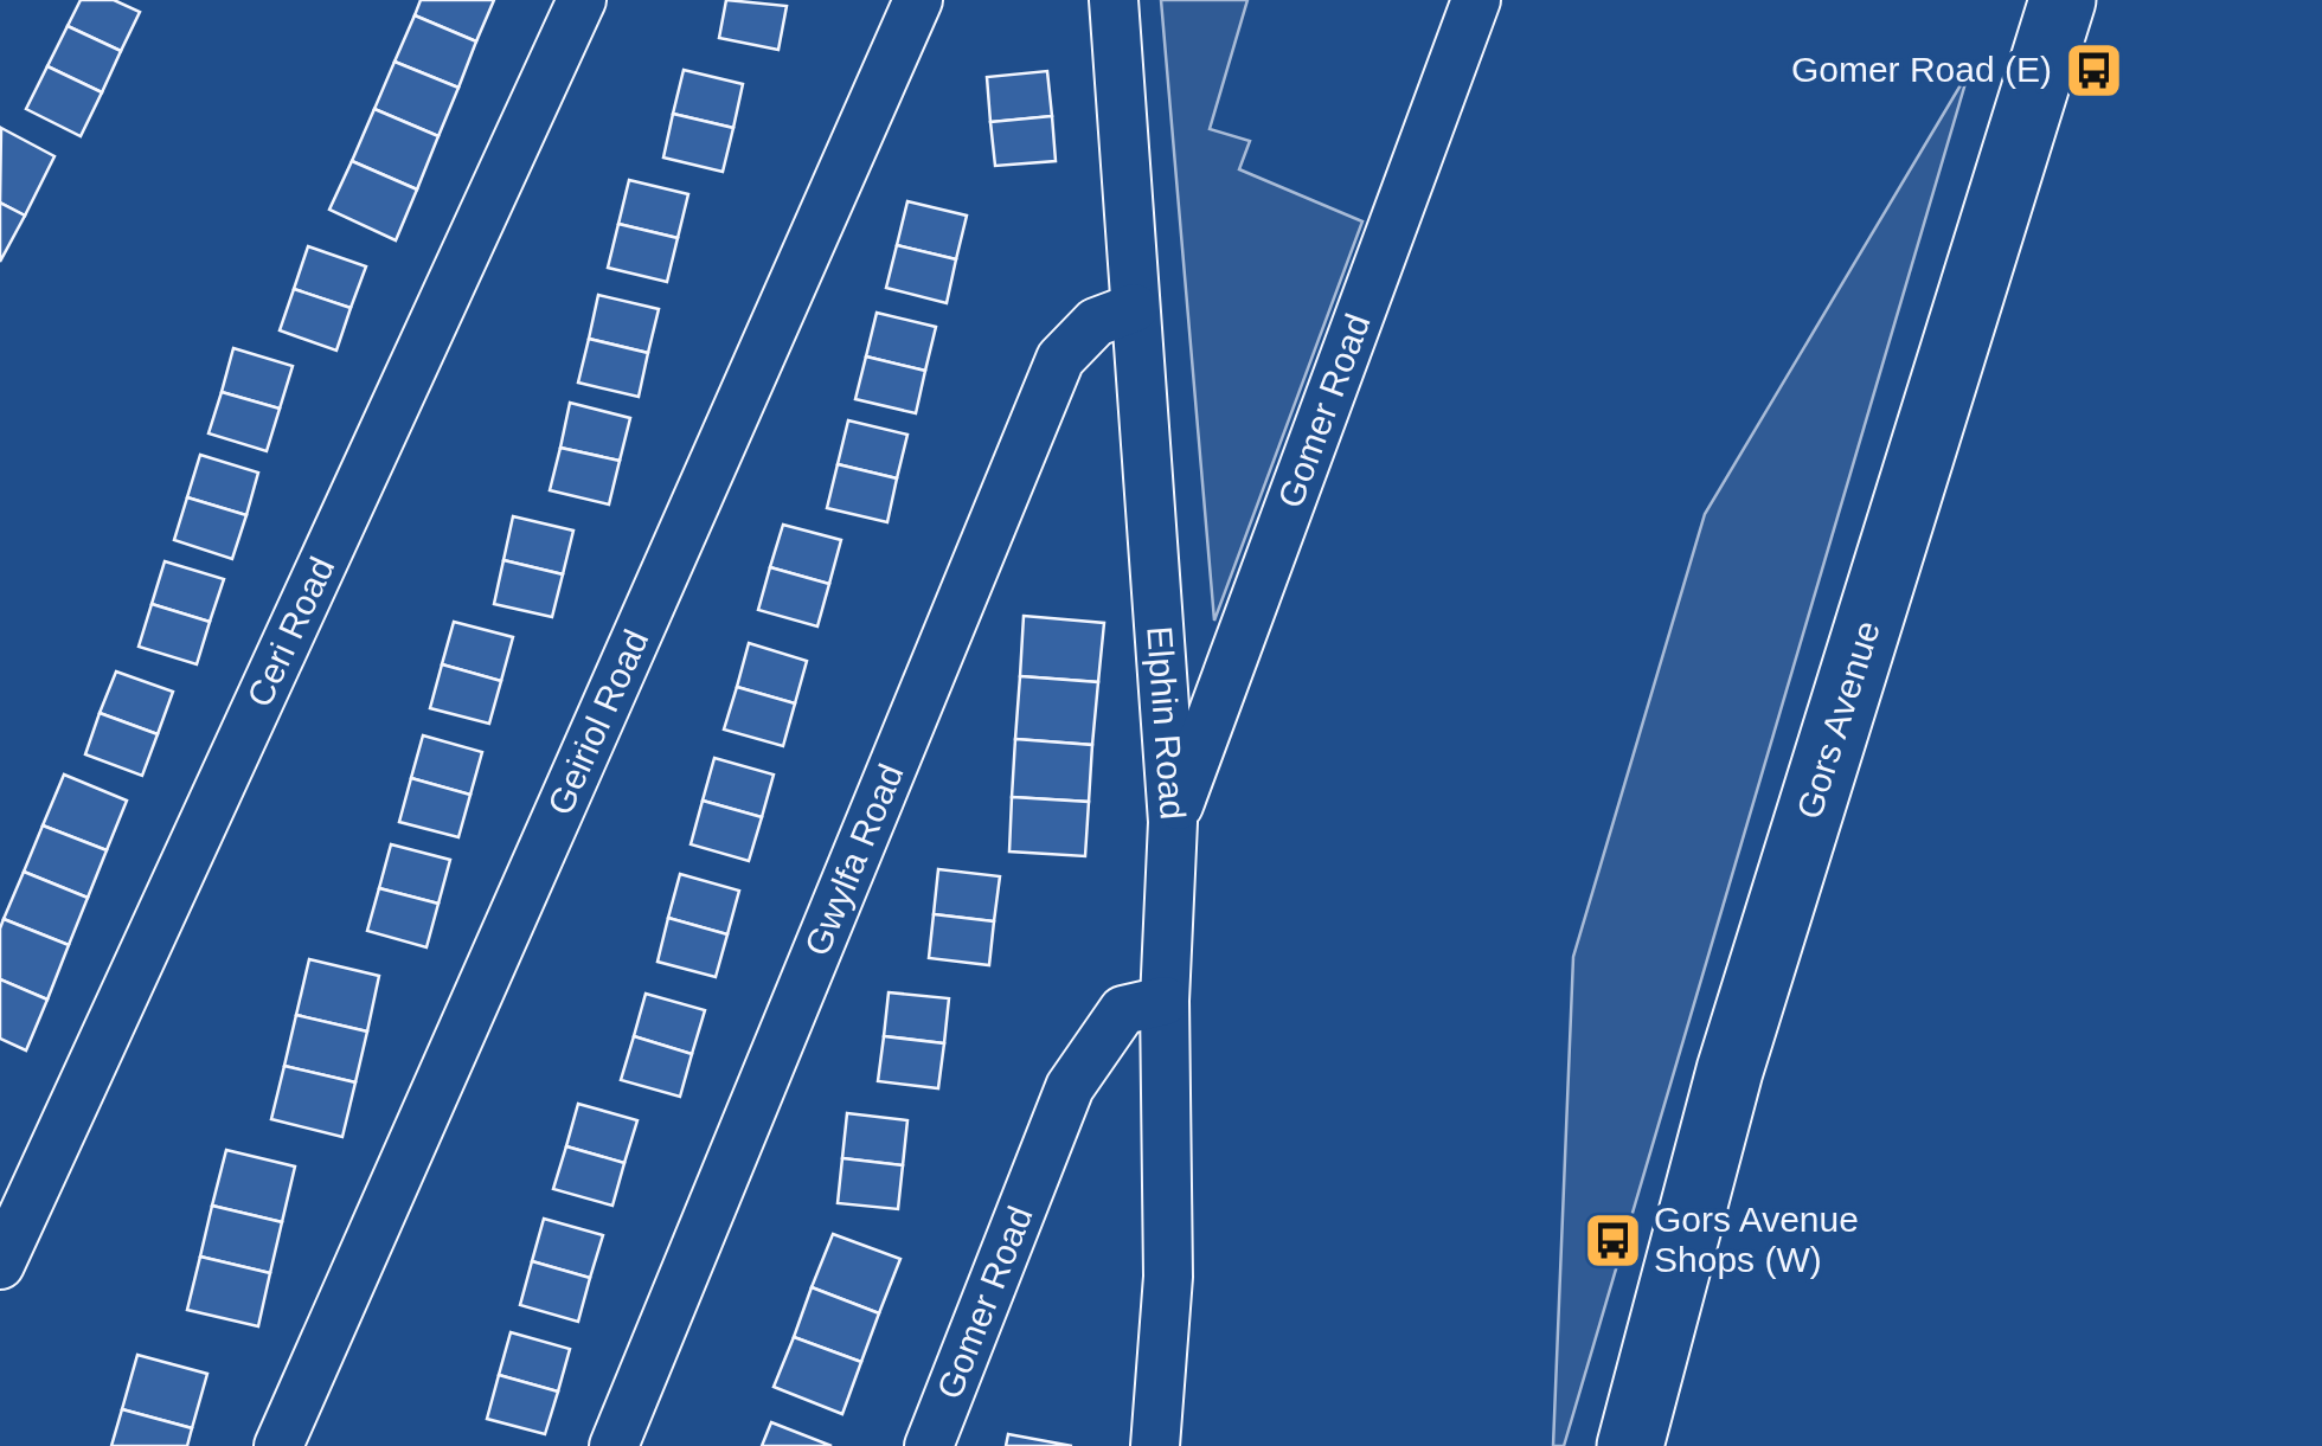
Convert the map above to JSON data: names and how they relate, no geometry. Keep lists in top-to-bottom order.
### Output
{
  "streets": {
    "street": [
      "Gomer Road",
      "Ceri Road",
      "Gors Avenue",
      "Elphin Road",
      "Geiriol Road",
      "Gwylfa Road"
    ]
  },
  "crossings": [
    ["Gomer Road", "Elphin Road"],
    ["Elphin Road", "Gwylfa Road"]
  ],
  "places": {
    "bus stop": ["Gomer Road (E)", "Gors Avenue Shops (W)"]
  }
}
